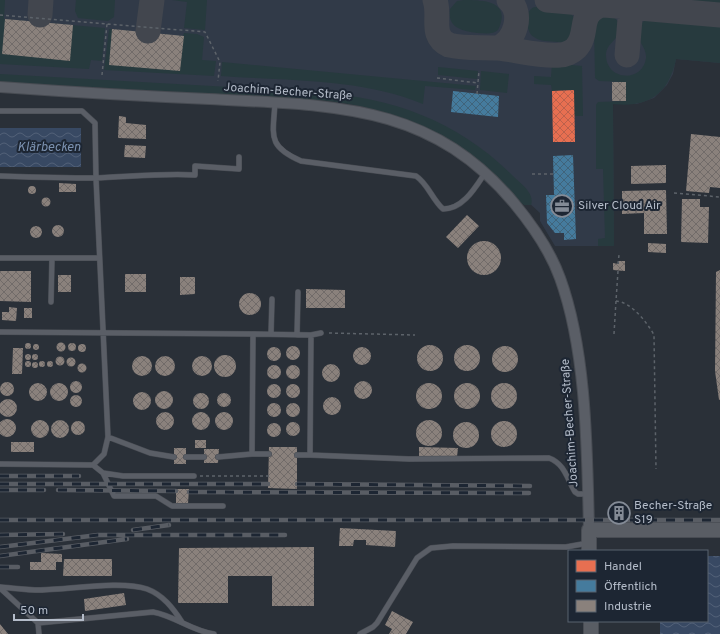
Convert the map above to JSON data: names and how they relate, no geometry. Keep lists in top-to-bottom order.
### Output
{
  "streets": {
    "street": ["Joachim-Becher-Straße"]
  },
  "water": ["Klärbecken"],
  "places": {
    "office": ["Silver Cloud Air"],
    "building": ["Becher-Straße S19"]
  },
  "legend": ["Handel", "Öffentlich", "Industrie"],
  "scale_bar": "50 m"
}
